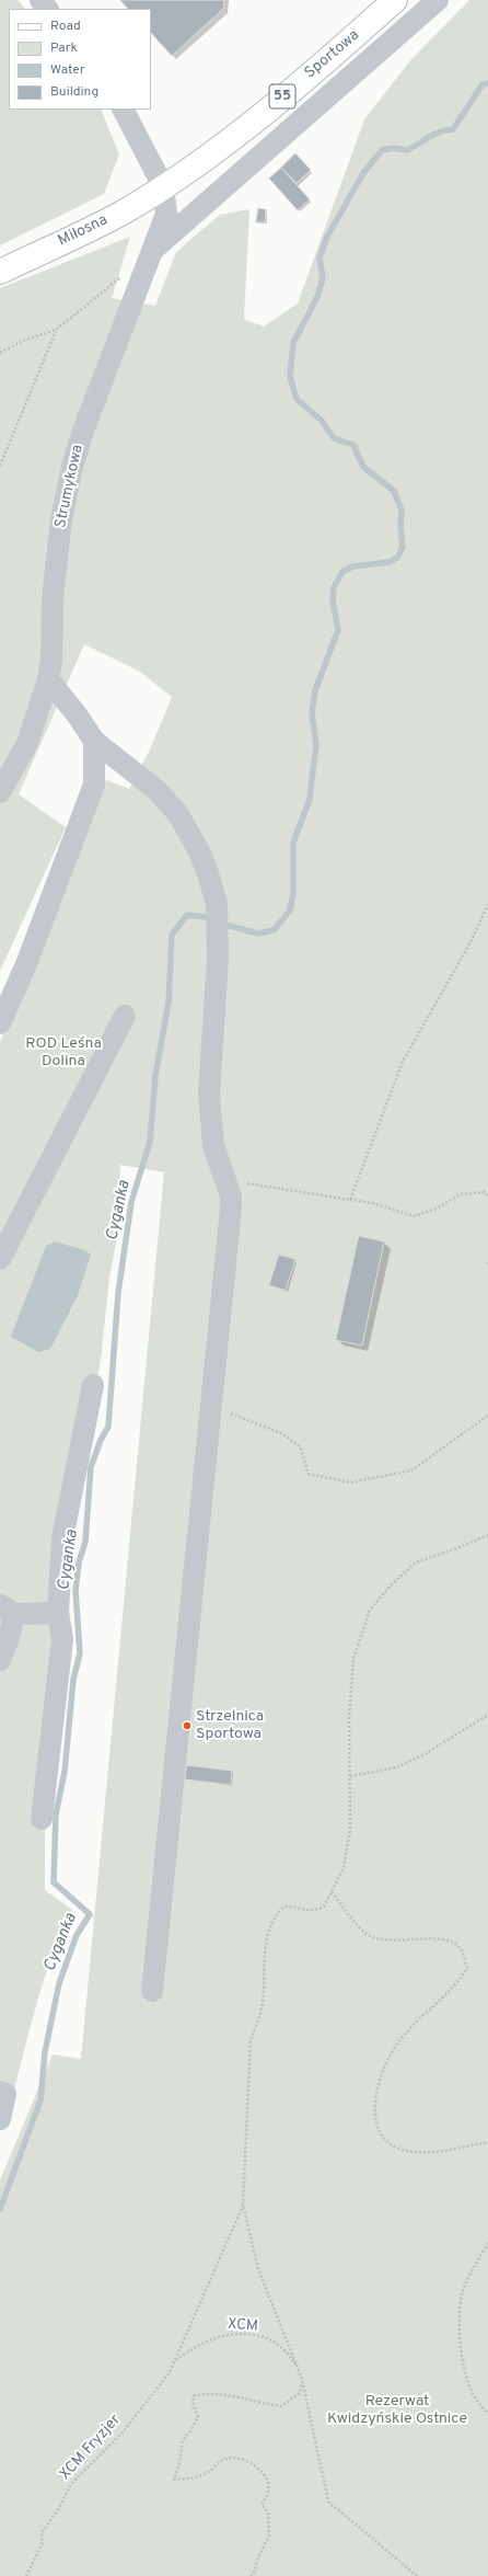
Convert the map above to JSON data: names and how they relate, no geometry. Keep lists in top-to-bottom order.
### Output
{
  "streets": {
    "main road": ["Sportowa", "55", "Miłosna"],
    "street": ["Strumykowa"],
    "path": ["XCM", "XCM Fryzjer"]
  },
  "crossings": [
    ["Sportowa", "Miłosna"],
    ["Sportowa", "Strumykowa"],
    ["Miłosna", "Strumykowa"],
    ["XCM", "XCM Fryzjer"]
  ],
  "water": ["Cyganka"],
  "parks": ["ROD Leśna Dolina", "Rezerwat Kwidzyńskie Ostnice"],
  "places": ["Strzelnica Sportowa"],
  "legend": [
    "Road",
    "Park",
    "Water",
    "Building"
  ]
}
